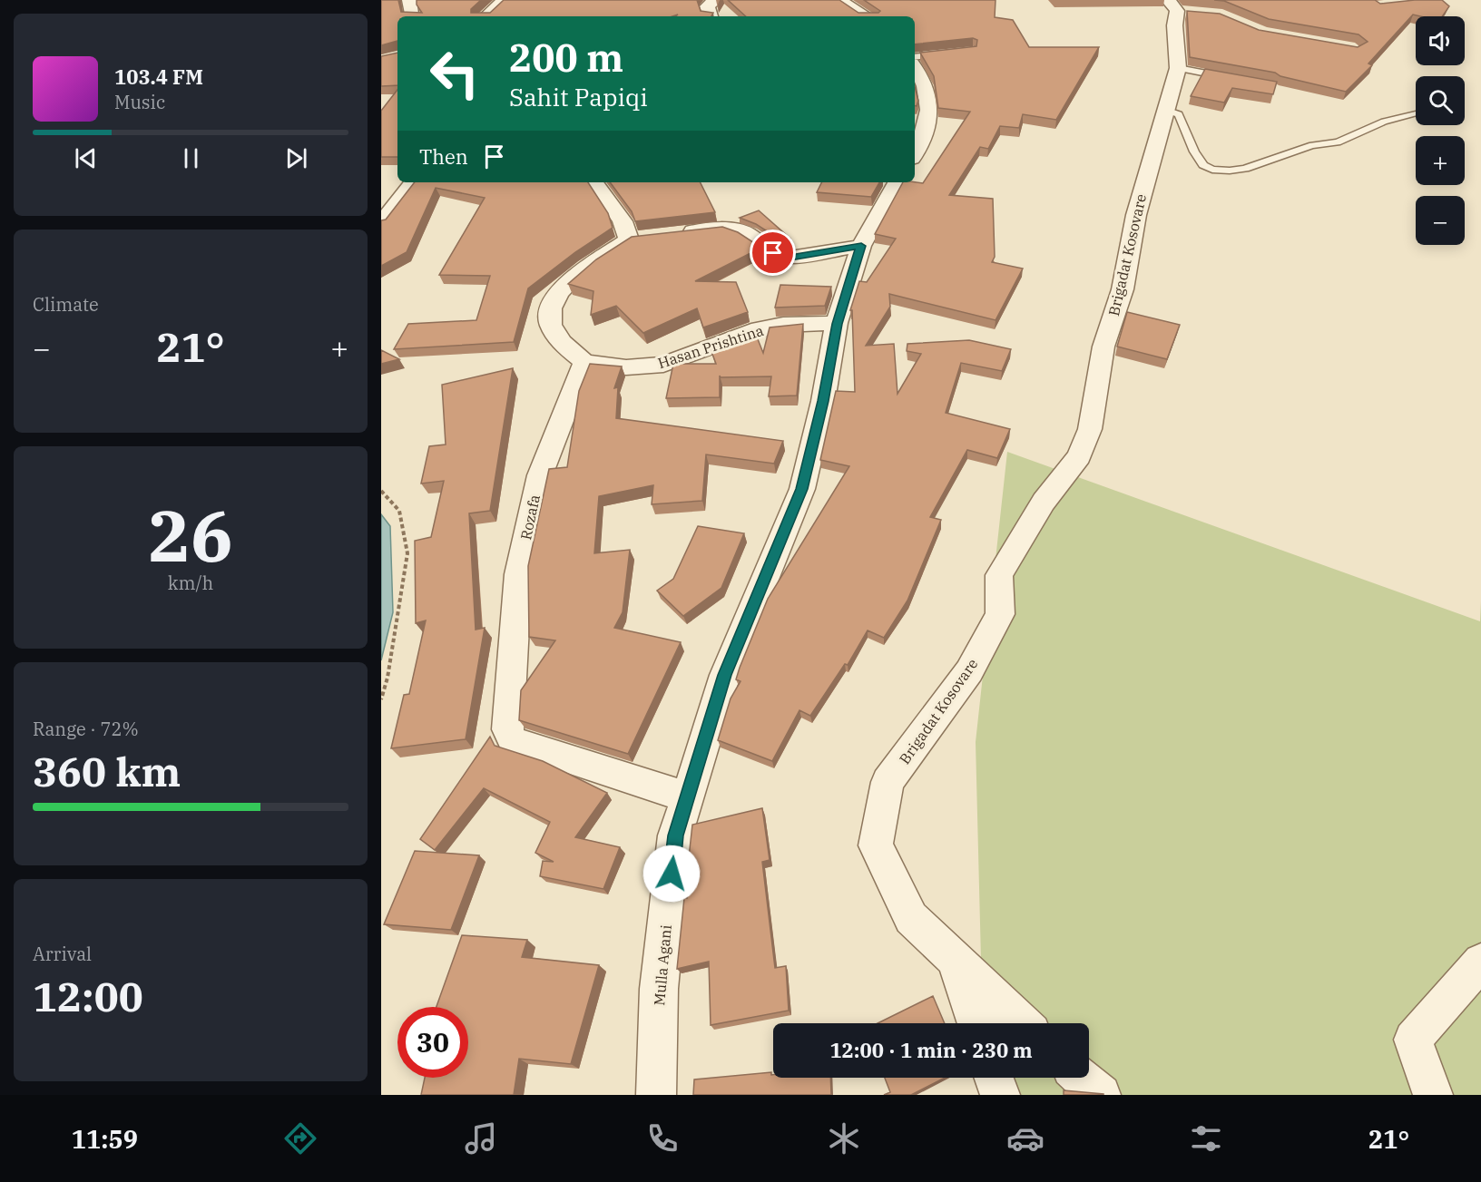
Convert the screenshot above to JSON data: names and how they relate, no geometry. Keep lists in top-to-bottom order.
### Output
{
  "streets": {
    "street": [
      "Brigadat Kosovare",
      "Hasan Prishtina",
      "Rozafa",
      "Mulla Agani"
    ]
  },
  "crossings": [
    ["Hasan Prishtina", "Rozafa"],
    ["Hasan Prishtina", "Mulla Agani"],
    ["Rozafa", "Mulla Agani"]
  ],
  "page": {
    "map_buttons": ["+", "−"],
    "turn": ["200 m", "Sahit Papiqi"],
    "song": ["103.4 FM", "Music"],
    "then": "Then",
    "tile": [
      "Climate",
      ["26", "km/h"],
      ["Range · 72%", "360 km"],
      ["Arrival", "12:00"]
    ],
    "heat": ["−", "21°", "+"],
    "limit": "30",
    "trip": "12:00 · 1 min · 230 m",
    "tabs": ["11:59", "21°"]
  }
}
